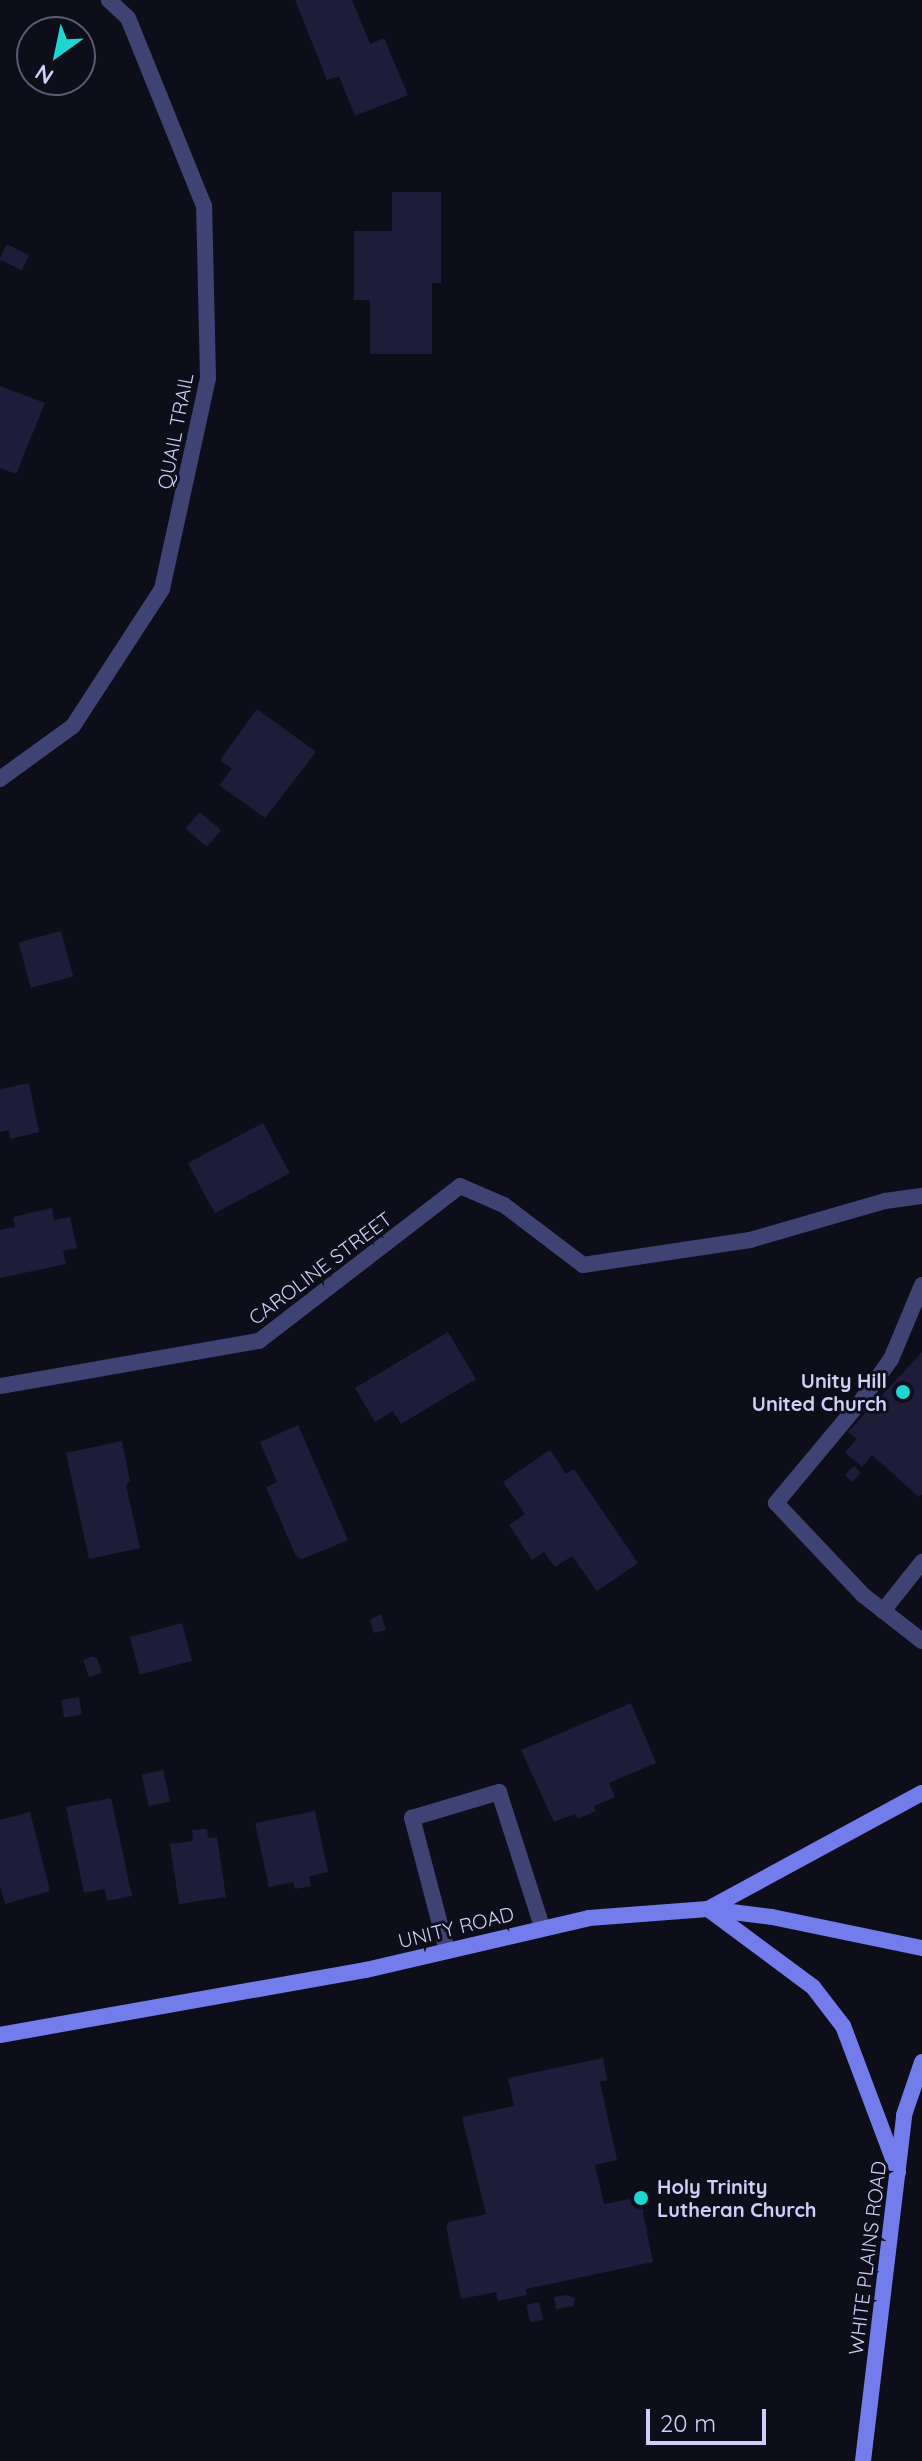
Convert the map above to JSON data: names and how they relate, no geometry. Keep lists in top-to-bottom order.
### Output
{
  "streets": {
    "main road": ["UNITY ROAD", "WHITE PLAINS ROAD"],
    "street": ["QUAIL TRAIL", "CAROLINE STREET"]
  },
  "places": ["Unity Hill United Church", "Holy Trinity Lutheran Church"],
  "scale_bar": "20 m",
  "north": "bottom left"
}
